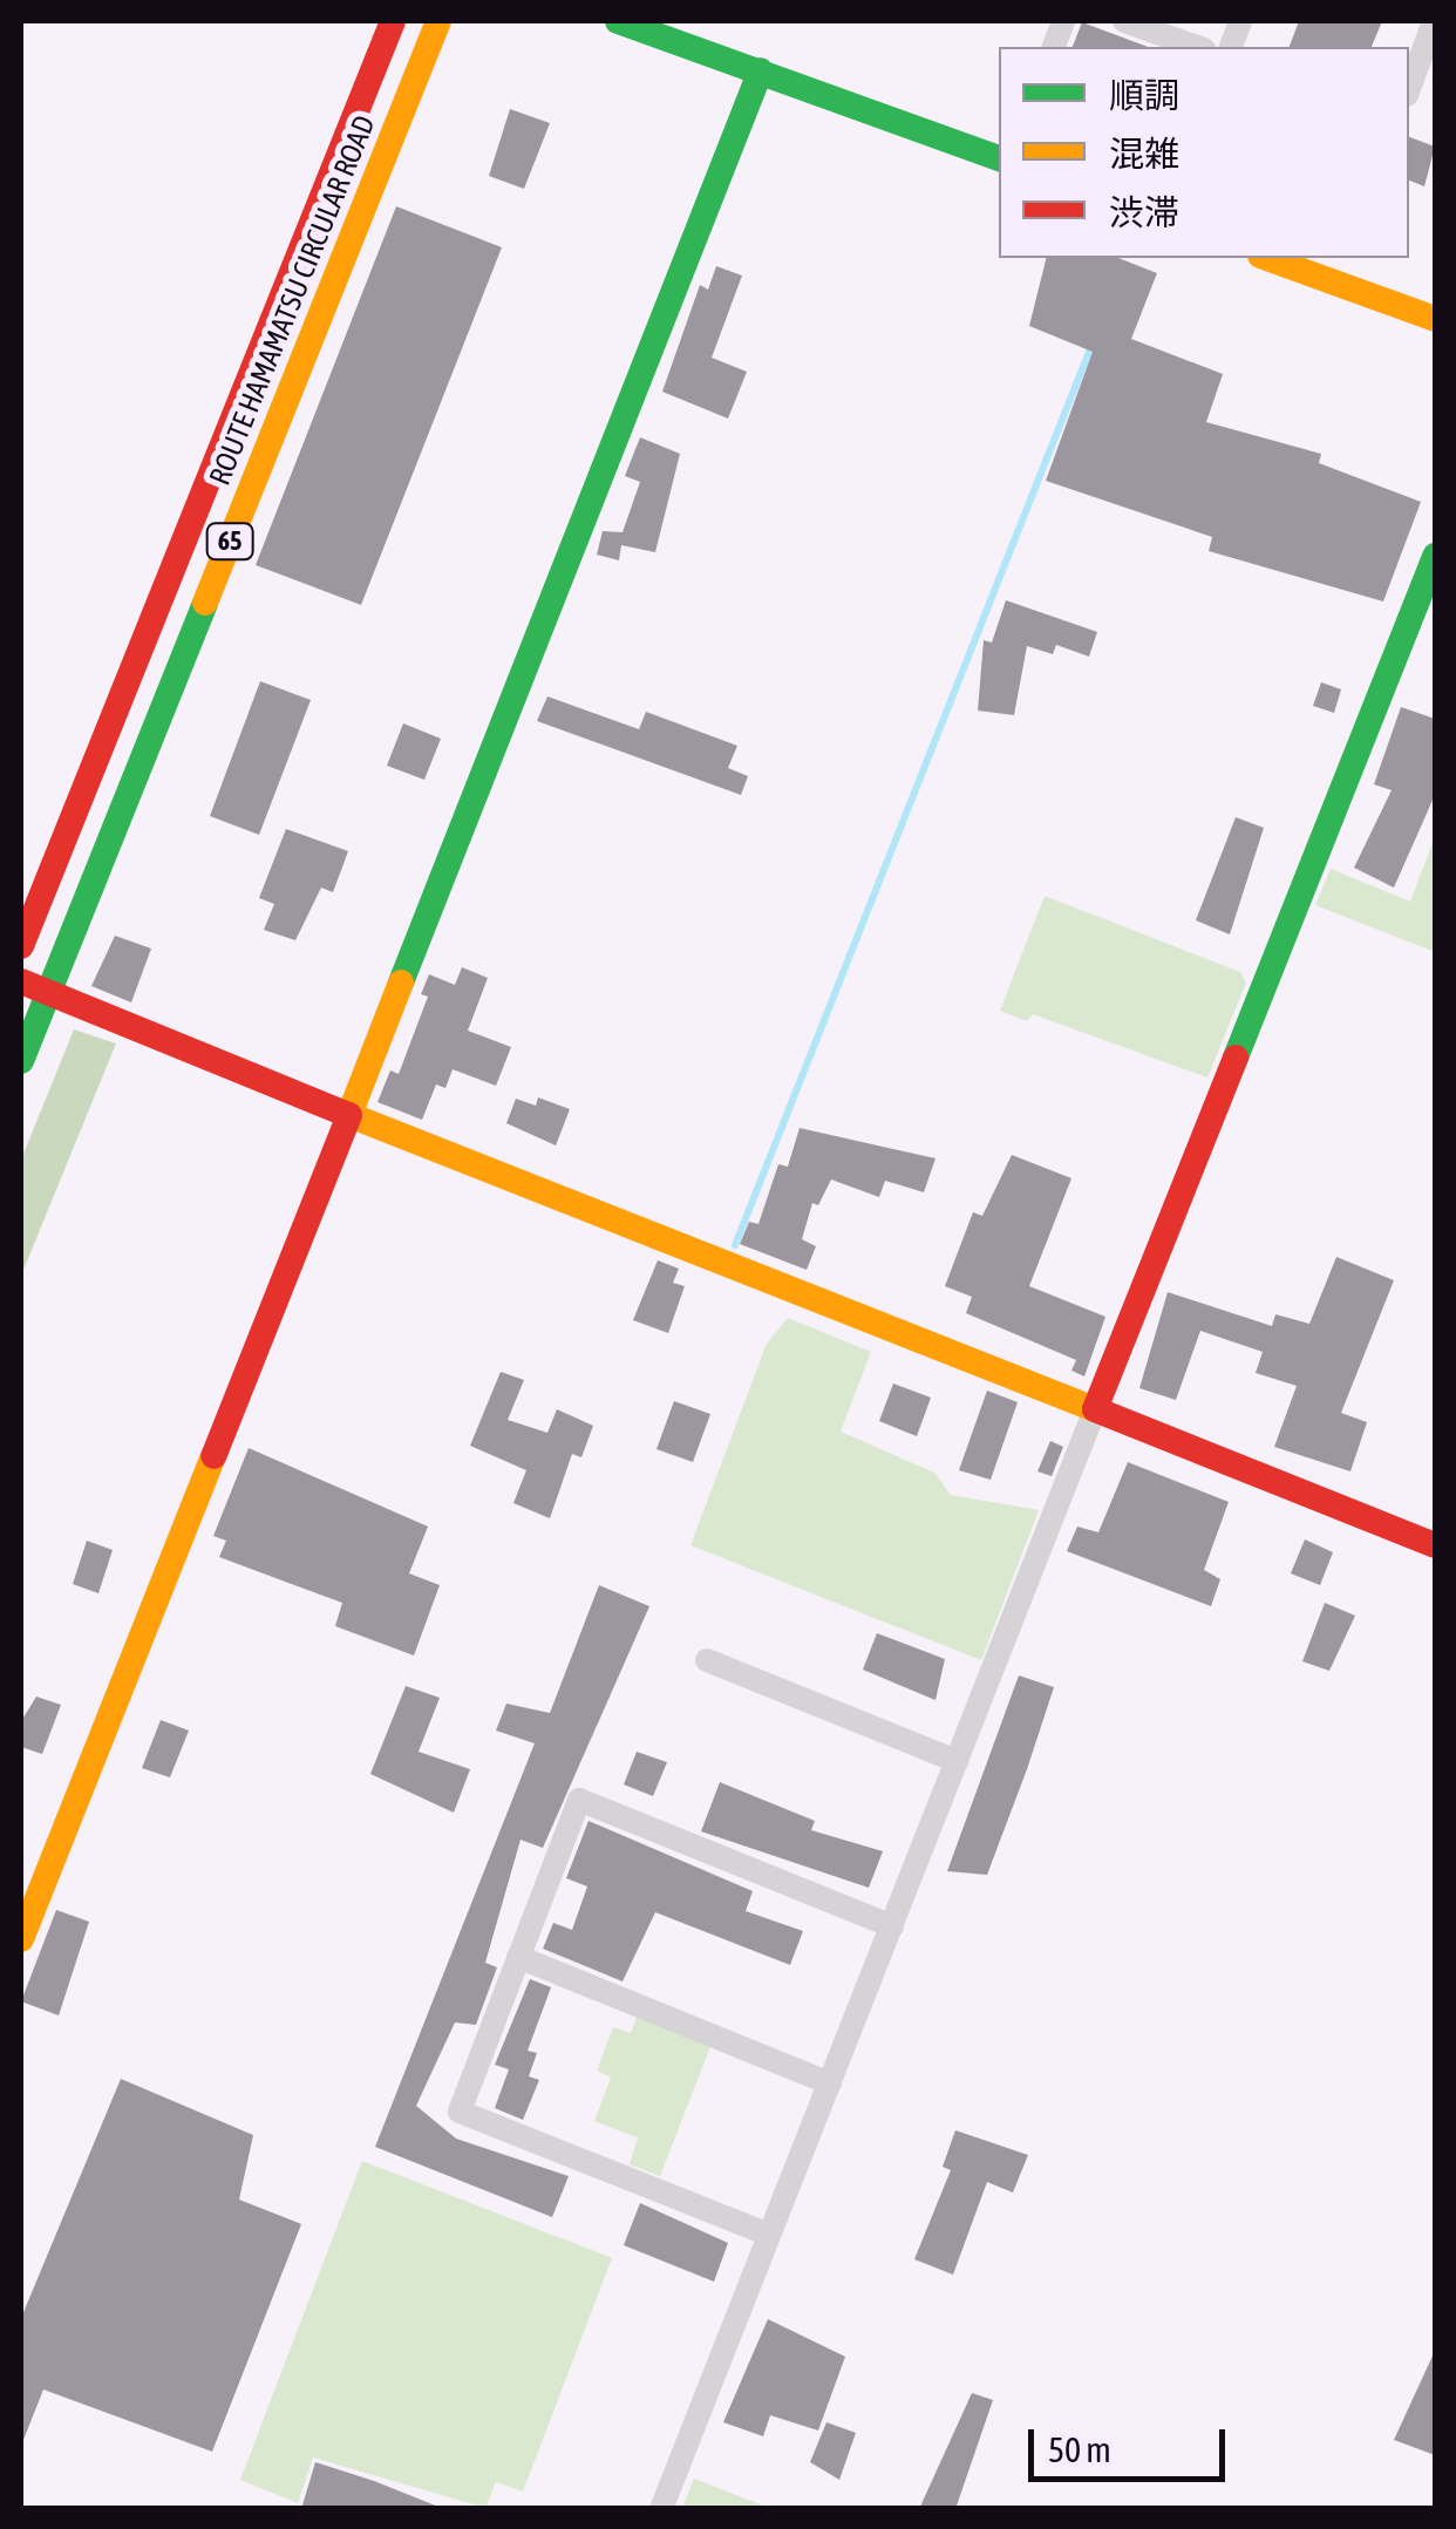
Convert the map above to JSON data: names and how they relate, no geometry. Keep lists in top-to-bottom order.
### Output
{
  "streets": {
    "street": ["ROUTE HAMAMATSU CIRCULAR ROAD", "65"]
  },
  "legend": ["順調", "混雑", "渋滞"],
  "scale_bar": "50 m"
}
